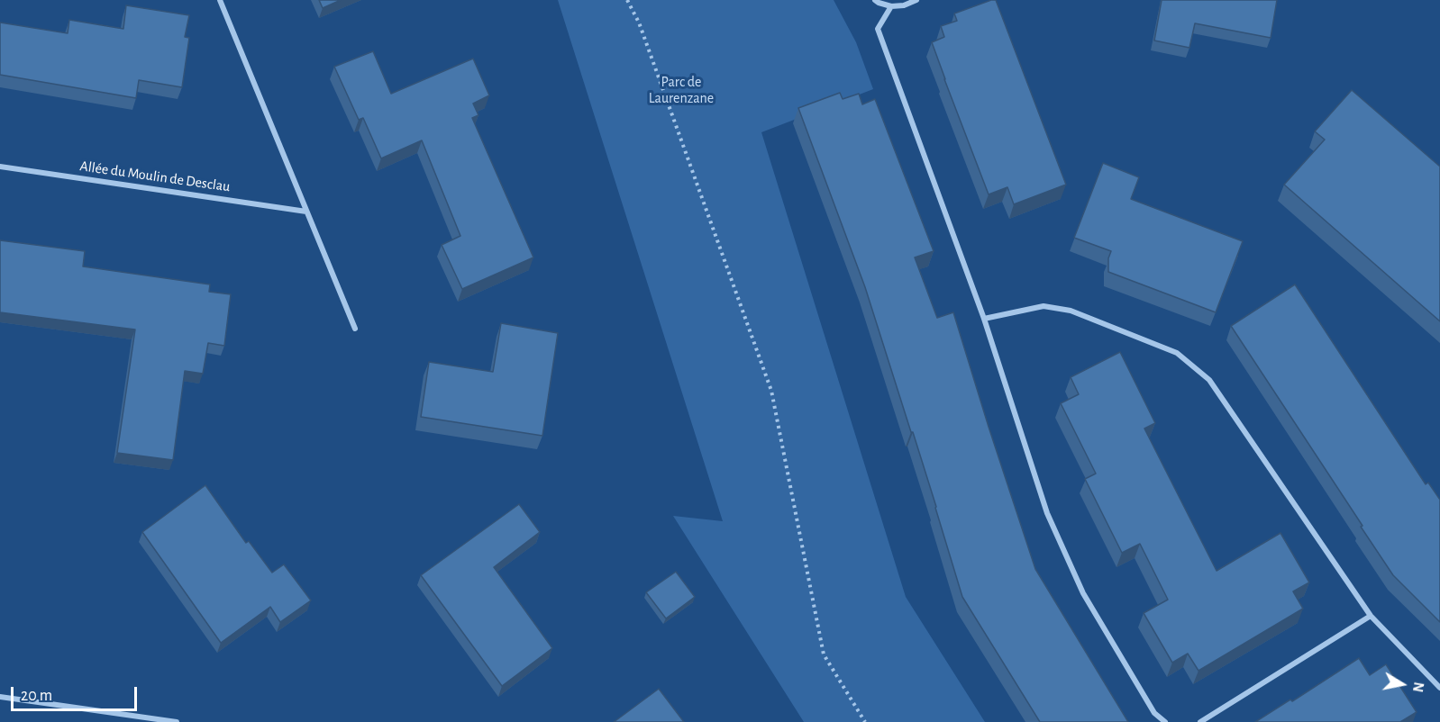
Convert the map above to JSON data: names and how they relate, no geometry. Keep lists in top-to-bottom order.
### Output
{
  "streets": {
    "street": ["Allée du Moulin de Desclau"]
  },
  "parks": ["Parc de Laurenzane"],
  "scale_bar": "20 m",
  "north": "right"
}
